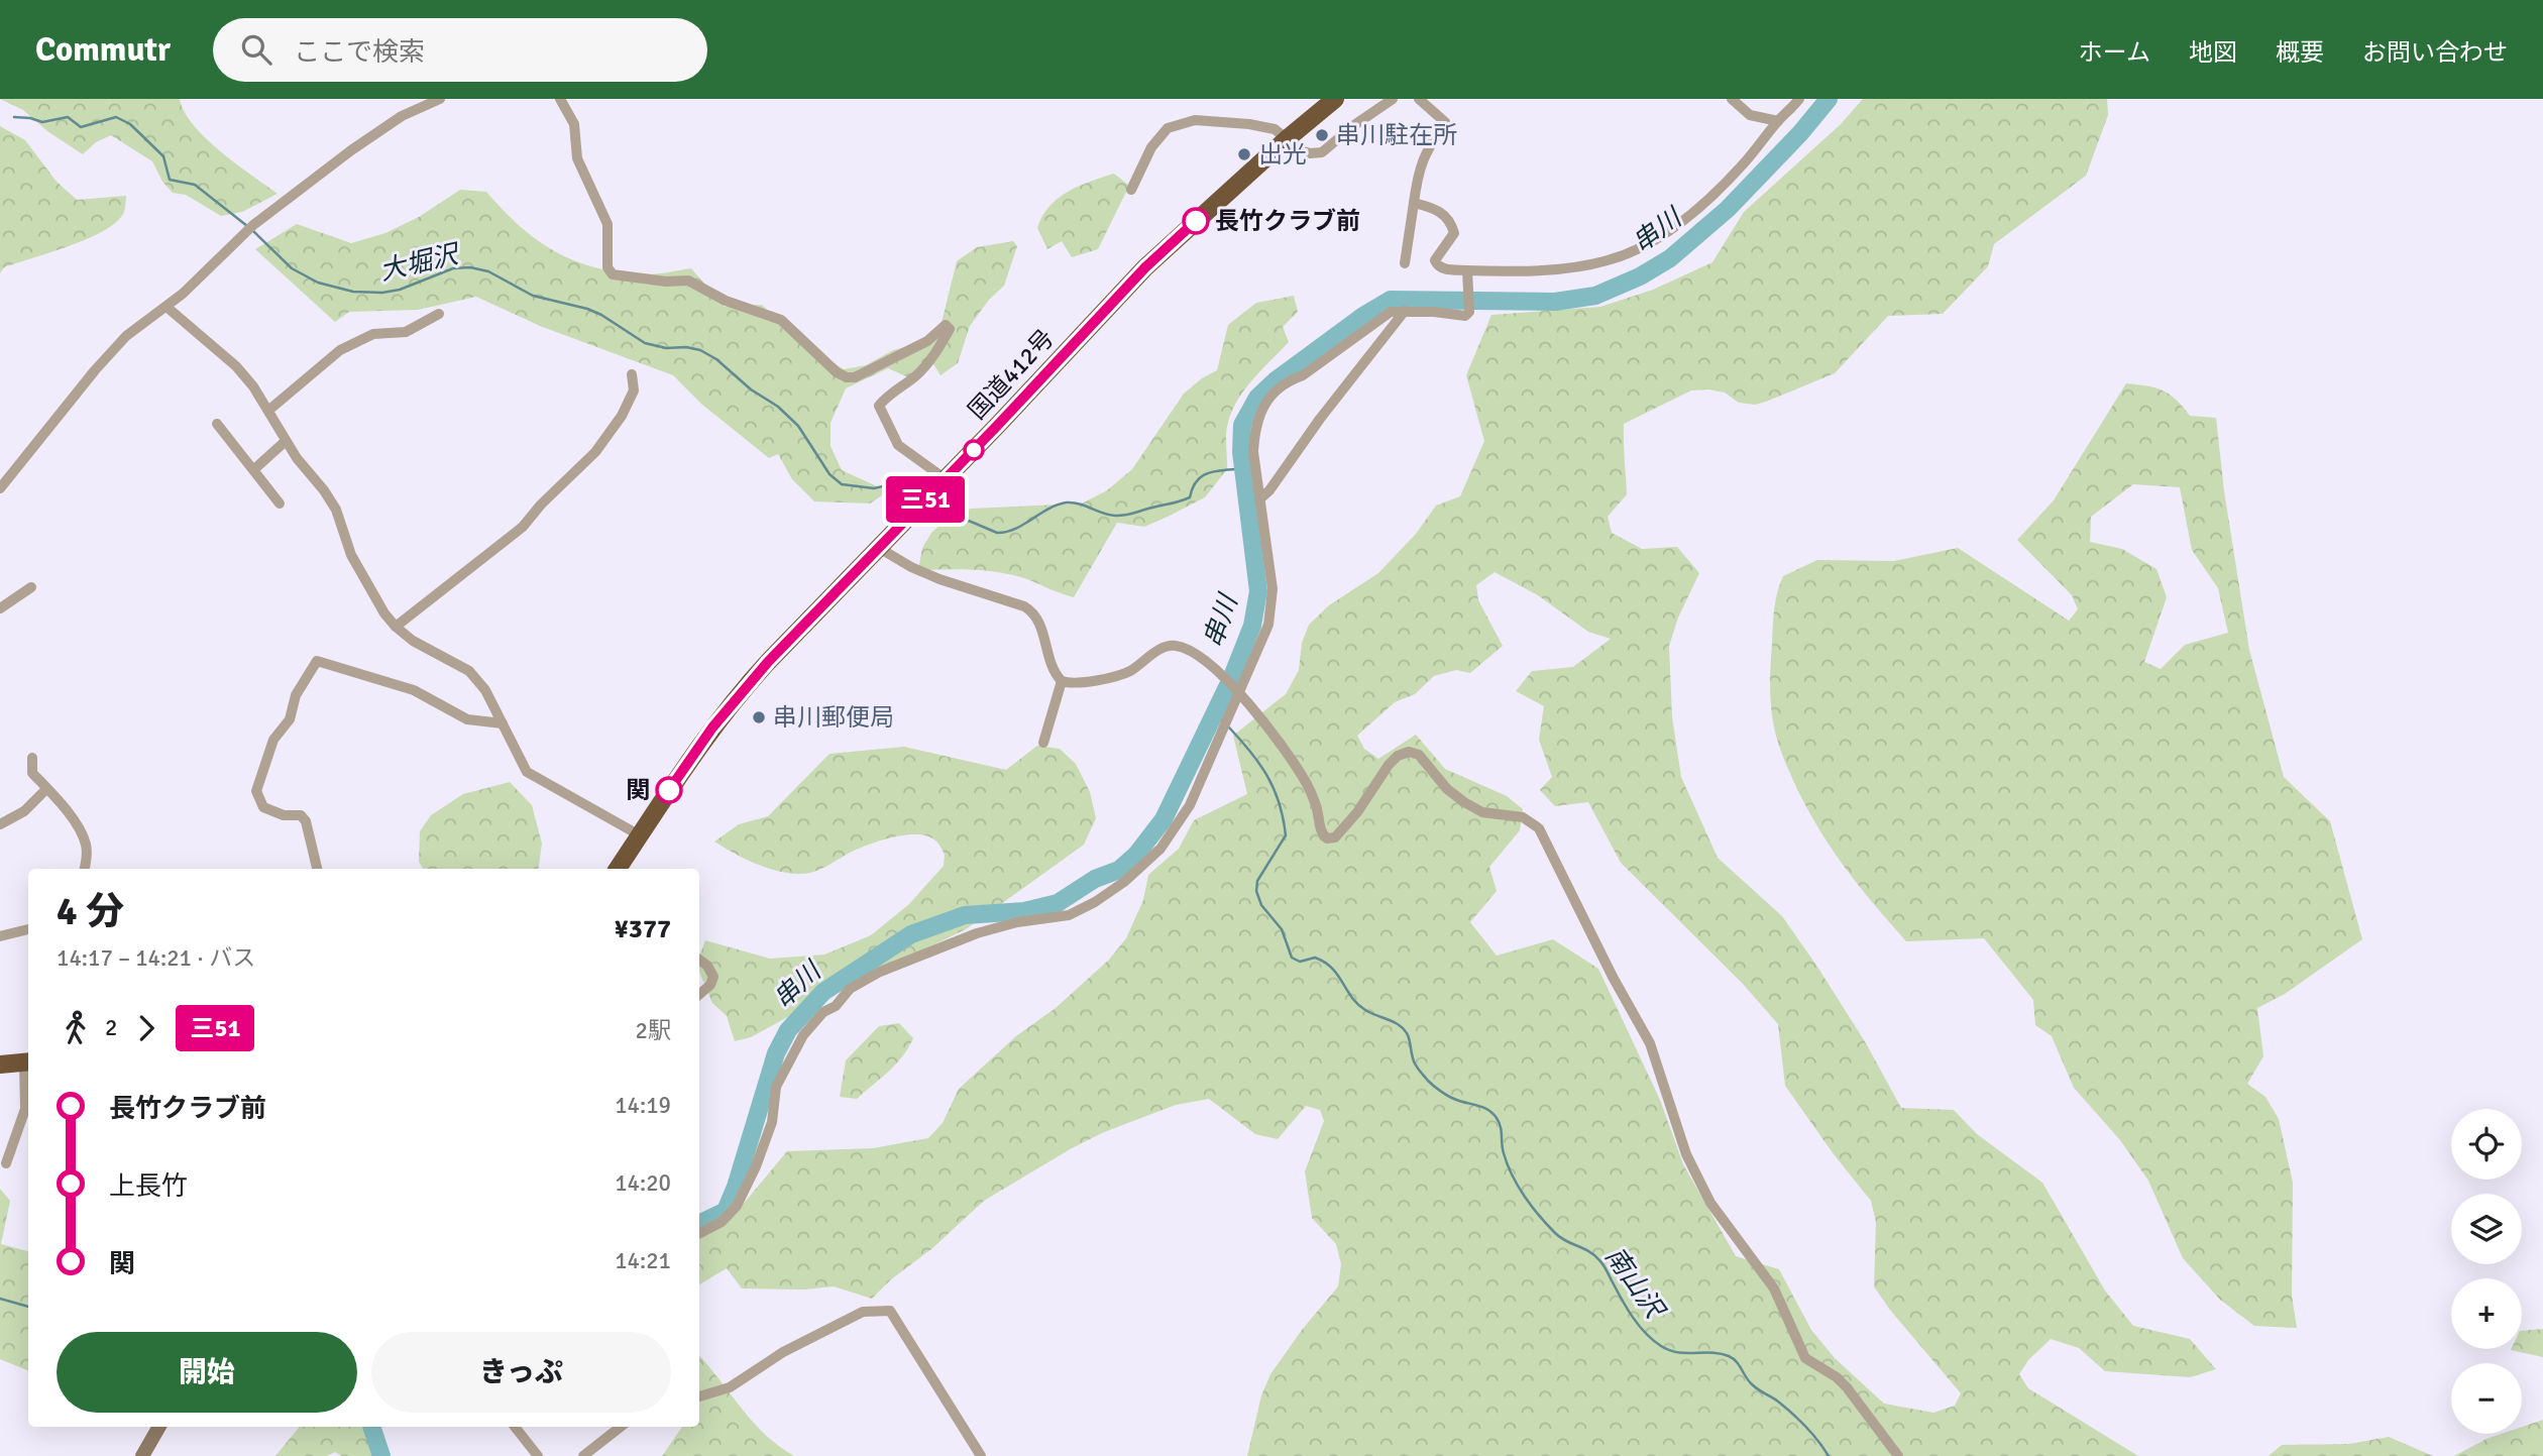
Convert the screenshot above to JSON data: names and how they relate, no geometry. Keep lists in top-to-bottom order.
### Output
{
  "streets": {
    "highway": ["国道412号"]
  },
  "water": ["串川", "大堀沢", "南山沢"],
  "places": [
    "串川駐在所",
    "出光",
    "長竹クラブ前",
    "串川郵便局",
    "関"
  ],
  "lines": ["bus line 三51"],
  "page": {
    "header": "Commutr",
    "search": "ここで検索",
    "nav": [
      "ホーム",
      "地図",
      "概要",
      "お問い合わせ"
    ],
    "on_map": "三51",
    "heading": ["4 分", "14:17 – 14:21 · バス", "¥377"],
    "legs": ["2", "三51", "2駅"],
    "list": [
      {
        "name": "長竹クラブ前",
        "value": "14:19"
      },
      {
        "name": "上長竹",
        "value": "14:20"
      },
      {
        "name": "関",
        "value": "14:21"
      }
    ],
    "map_buttons": ["+", "−"],
    "buttons": ["開始", "きっぷ"]
  }
}
